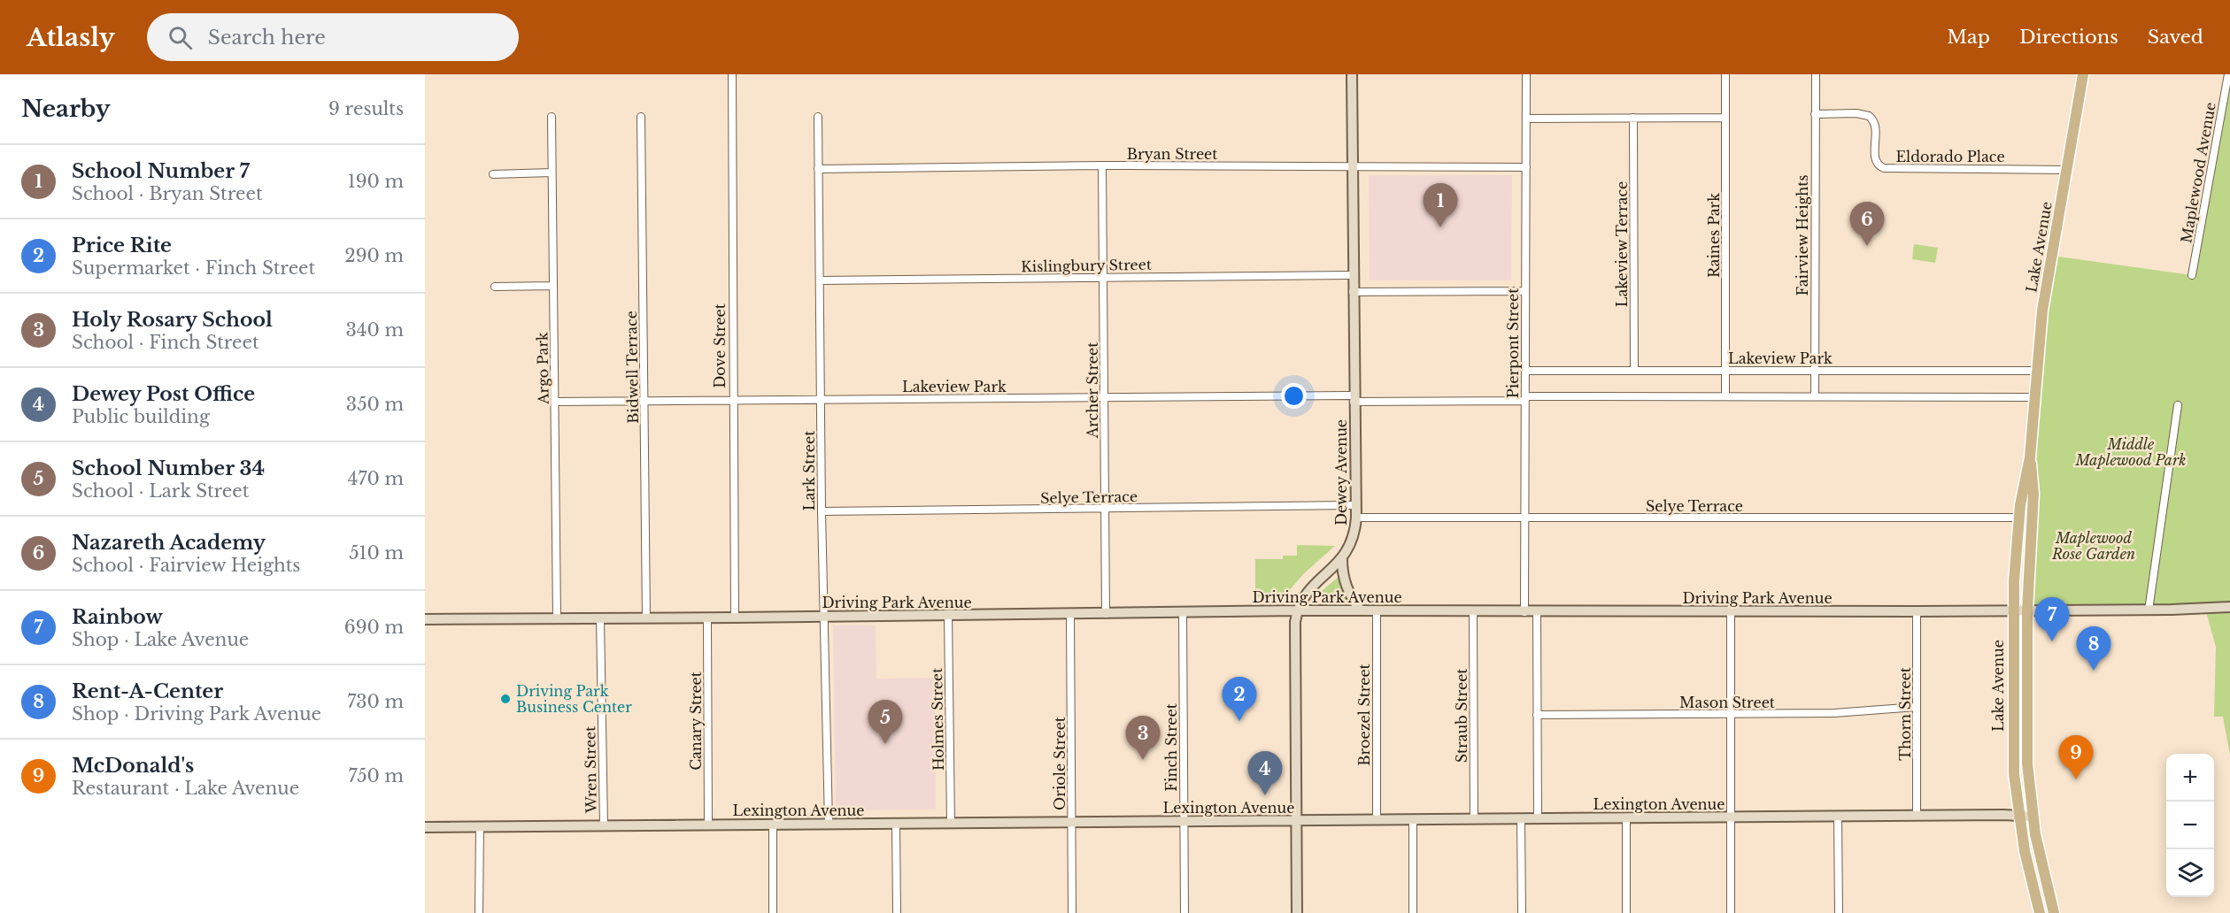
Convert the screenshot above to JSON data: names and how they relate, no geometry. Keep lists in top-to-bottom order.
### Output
{
  "streets": {
    "main road": ["Lake Avenue"],
    "street": [
      "Bryan Street",
      "Eldorado Place",
      "Maplewood Avenue",
      "Raines Park",
      "Fairview Heights",
      "Lakeview Terrace",
      "Kislingbury Street",
      "Pierpont Street",
      "Dove Street",
      "Lakeview Park",
      "Bidwell Terrace",
      "Argo Park",
      "Archer Street",
      "Lark Street",
      "Dewey Avenue",
      "Selye Terrace",
      "Driving Park Avenue",
      "Mason Street",
      "Thorn Street",
      "Broezel Street",
      "Straub Street",
      "Holmes Street",
      "Canary Street",
      "Finch Street",
      "Oriole Street",
      "Wren Street",
      "Lexington Avenue"
    ]
  },
  "crossings": [
    ["Bryan Street", "Pierpont Street"],
    ["Bryan Street", "Archer Street"],
    ["Bryan Street", "Lark Street"],
    ["Bryan Street", "Dewey Avenue"],
    ["Eldorado Place", "Fairview Heights"],
    ["Eldorado Place", "Lake Avenue"],
    ["Raines Park", "Lakeview Park"],
    ["Fairview Heights", "Lakeview Park"],
    ["Lakeview Terrace", "Lakeview Park"],
    ["Lake Avenue", "Lakeview Park"],
    ["Lake Avenue", "Selye Terrace"],
    ["Lake Avenue", "Driving Park Avenue"],
    ["Lake Avenue", "Lexington Avenue"],
    ["Kislingbury Street", "Archer Street"],
    ["Kislingbury Street", "Lark Street"],
    ["Kislingbury Street", "Dewey Avenue"],
    ["Pierpont Street", "Lakeview Park"],
    ["Pierpont Street", "Selye Terrace"],
    ["Pierpont Street", "Driving Park Avenue"],
    ["Dove Street", "Lakeview Park"],
    ["Dove Street", "Driving Park Avenue"],
    ["Lakeview Park", "Bidwell Terrace"],
    ["Lakeview Park", "Argo Park"],
    ["Lakeview Park", "Archer Street"],
    ["Lakeview Park", "Lark Street"],
    ["Lakeview Park", "Dewey Avenue"],
    ["Bidwell Terrace", "Driving Park Avenue"],
    ["Argo Park", "Driving Park Avenue"],
    ["Archer Street", "Selye Terrace"],
    ["Archer Street", "Driving Park Avenue"],
    ["Lark Street", "Selye Terrace"],
    ["Lark Street", "Driving Park Avenue"],
    ["Lark Street", "Lexington Avenue"],
    ["Dewey Avenue", "Selye Terrace"],
    ["Dewey Avenue", "Driving Park Avenue"],
    ["Dewey Avenue", "Lexington Avenue"],
    ["Driving Park Avenue", "Thorn Street"],
    ["Driving Park Avenue", "Broezel Street"],
    ["Driving Park Avenue", "Straub Street"],
    ["Driving Park Avenue", "Holmes Street"],
    ["Driving Park Avenue", "Canary Street"],
    ["Driving Park Avenue", "Finch Street"],
    ["Driving Park Avenue", "Oriole Street"],
    ["Driving Park Avenue", "Wren Street"],
    ["Mason Street", "Thorn Street"],
    ["Thorn Street", "Lexington Avenue"],
    ["Broezel Street", "Lexington Avenue"],
    ["Straub Street", "Lexington Avenue"],
    ["Holmes Street", "Lexington Avenue"],
    ["Canary Street", "Lexington Avenue"],
    ["Finch Street", "Lexington Avenue"],
    ["Oriole Street", "Lexington Avenue"],
    ["Wren Street", "Lexington Avenue"]
  ],
  "parks": ["Middle Maplewood Park", "Maplewood Rose Garden"],
  "places": ["Driving Park Business Center"],
  "page": {
    "header": "Atlasly",
    "search": "Search here",
    "nav": ["Map", "Directions", "Saved"],
    "heading": ["Nearby", "9 results"],
    "list": [
      {
        "mark": "1",
        "name": "School Number 7",
        "note": "School · Bryan Street",
        "value": "190 m"
      },
      {
        "mark": "2",
        "name": "Price Rite",
        "note": "Supermarket · Finch Street",
        "value": "290 m"
      },
      {
        "mark": "3",
        "name": "Holy Rosary School",
        "note": "School · Finch Street",
        "value": "340 m"
      },
      {
        "mark": "4",
        "name": "Dewey Post Office",
        "note": "Public building",
        "value": "350 m"
      },
      {
        "mark": "5",
        "name": "School Number 34",
        "note": "School · Lark Street",
        "value": "470 m"
      },
      {
        "mark": "6",
        "name": "Nazareth Academy",
        "note": "School · Fairview Heights",
        "value": "510 m"
      },
      {
        "mark": "7",
        "name": "Rainbow",
        "note": "Shop · Lake Avenue",
        "value": "690 m"
      },
      {
        "mark": "8",
        "name": "Rent-A-Center",
        "note": "Shop · Driving Park Avenue",
        "value": "730 m"
      },
      {
        "mark": "9",
        "name": "McDonald's",
        "note": "Restaurant · Lake Avenue",
        "value": "750 m"
      }
    ],
    "pins": [
      "1",
      "6",
      "7",
      "8",
      "2",
      "5",
      "3",
      "9",
      "4"
    ],
    "map_buttons": ["+", "−"]
  }
}
